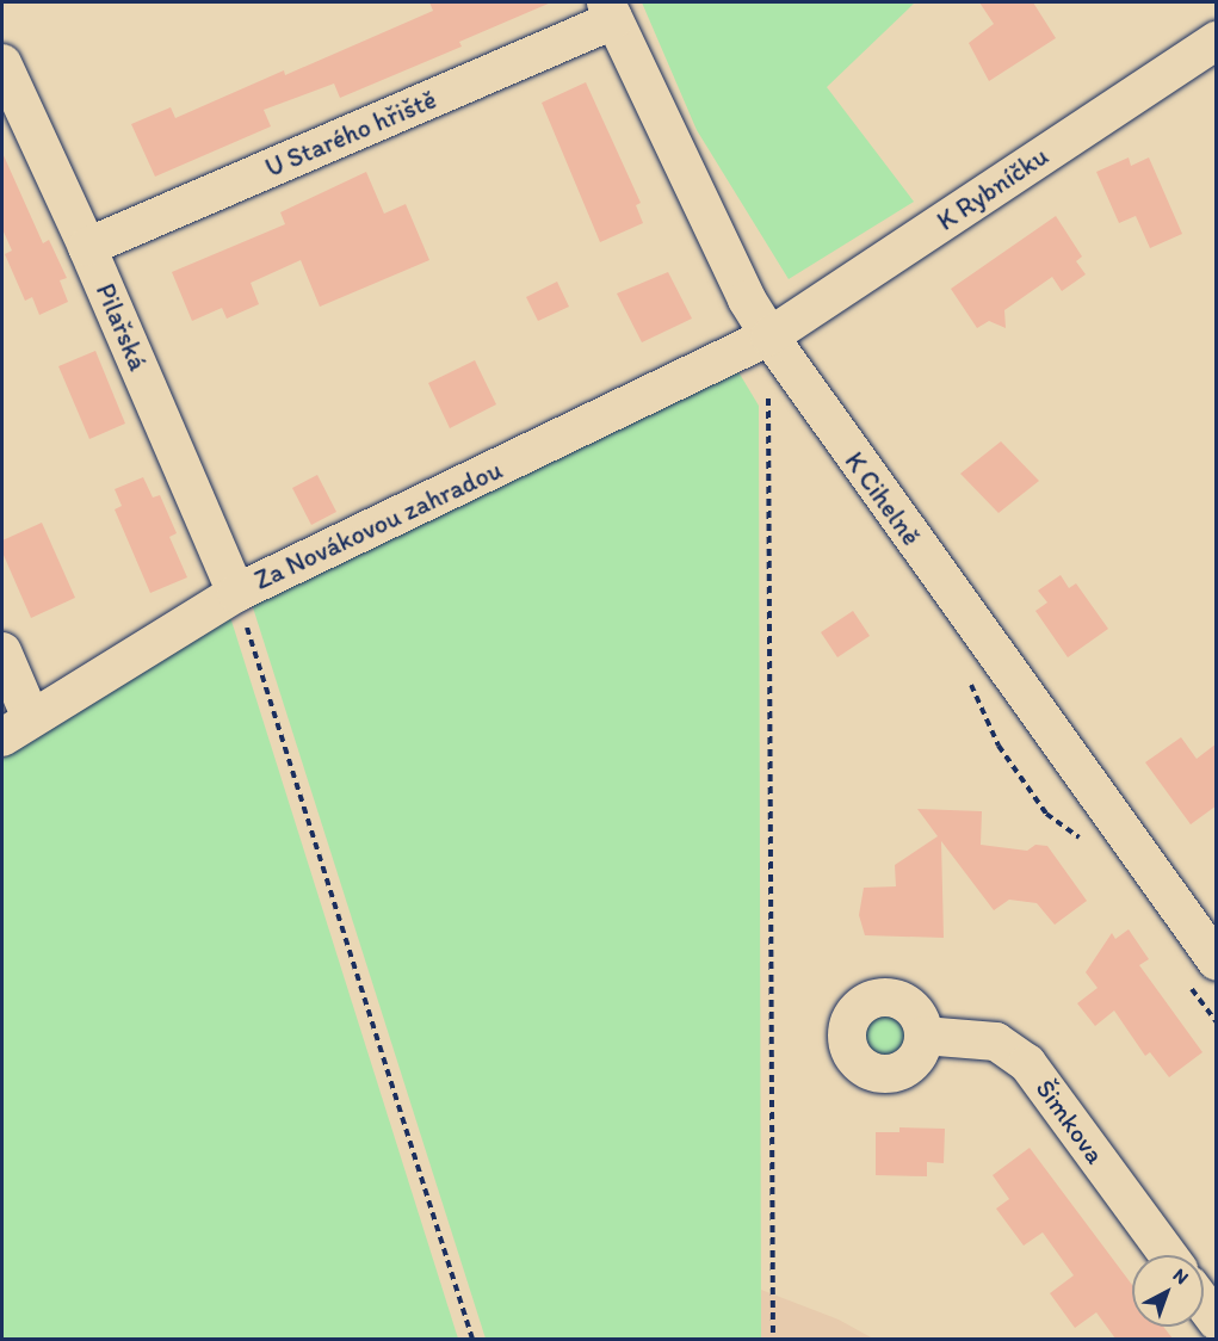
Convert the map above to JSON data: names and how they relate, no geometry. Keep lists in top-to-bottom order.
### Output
{
  "streets": {
    "street": [
      "U Starého hřiště",
      "K Rybníčku",
      "Pilařská",
      "K Cihelně",
      "Za Novákovou zahradou",
      "Šimkova"
    ]
  },
  "crossings": [
    ["U Starého hřiště", "Pilařská"],
    ["U Starého hřiště", "K Cihelně"],
    ["K Rybníčku", "K Cihelně"],
    ["K Rybníčku", "Za Novákovou zahradou"],
    ["Pilařská", "Za Novákovou zahradou"],
    ["K Cihelně", "Za Novákovou zahradou"]
  ],
  "north": "top right"
}
